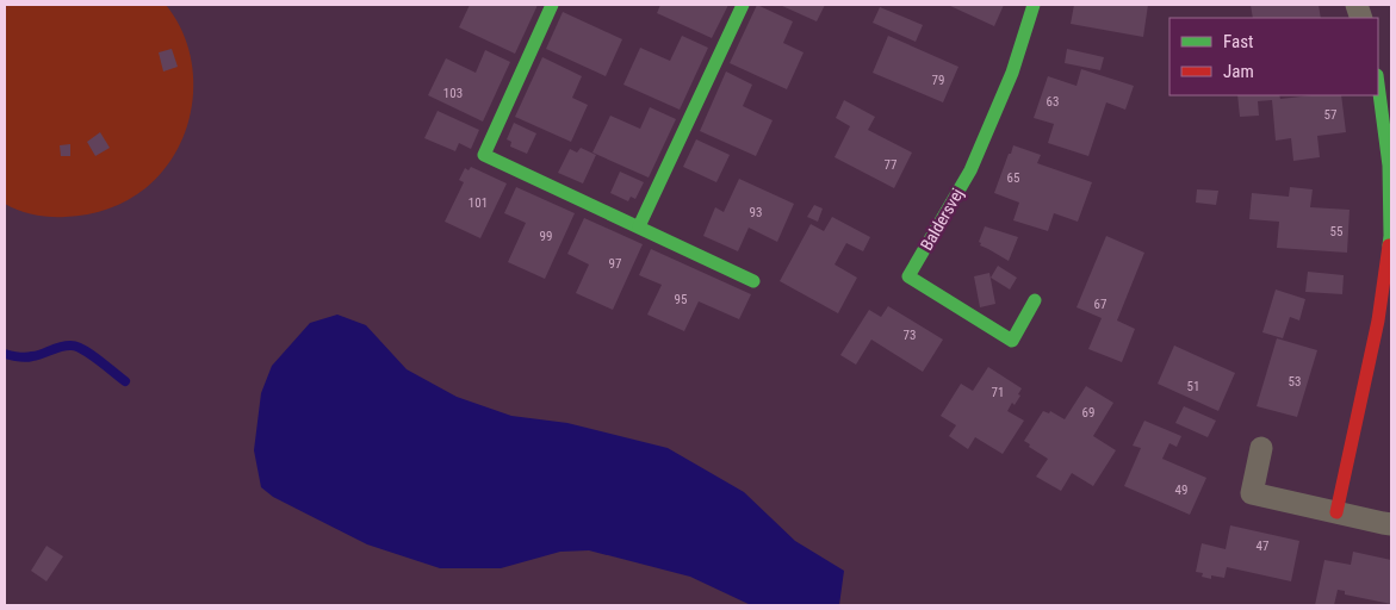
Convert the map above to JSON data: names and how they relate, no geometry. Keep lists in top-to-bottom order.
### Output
{
  "streets": {
    "street": ["Baldersvej"]
  },
  "house_numbers": [
    "79",
    "103",
    "63",
    "57",
    "77",
    "65",
    "101",
    "93",
    "55",
    "99",
    "97",
    "95",
    "67",
    "73",
    "53",
    "51",
    "71",
    "69",
    "49",
    "47"
  ],
  "legend": ["Fast", "Jam"]
}
